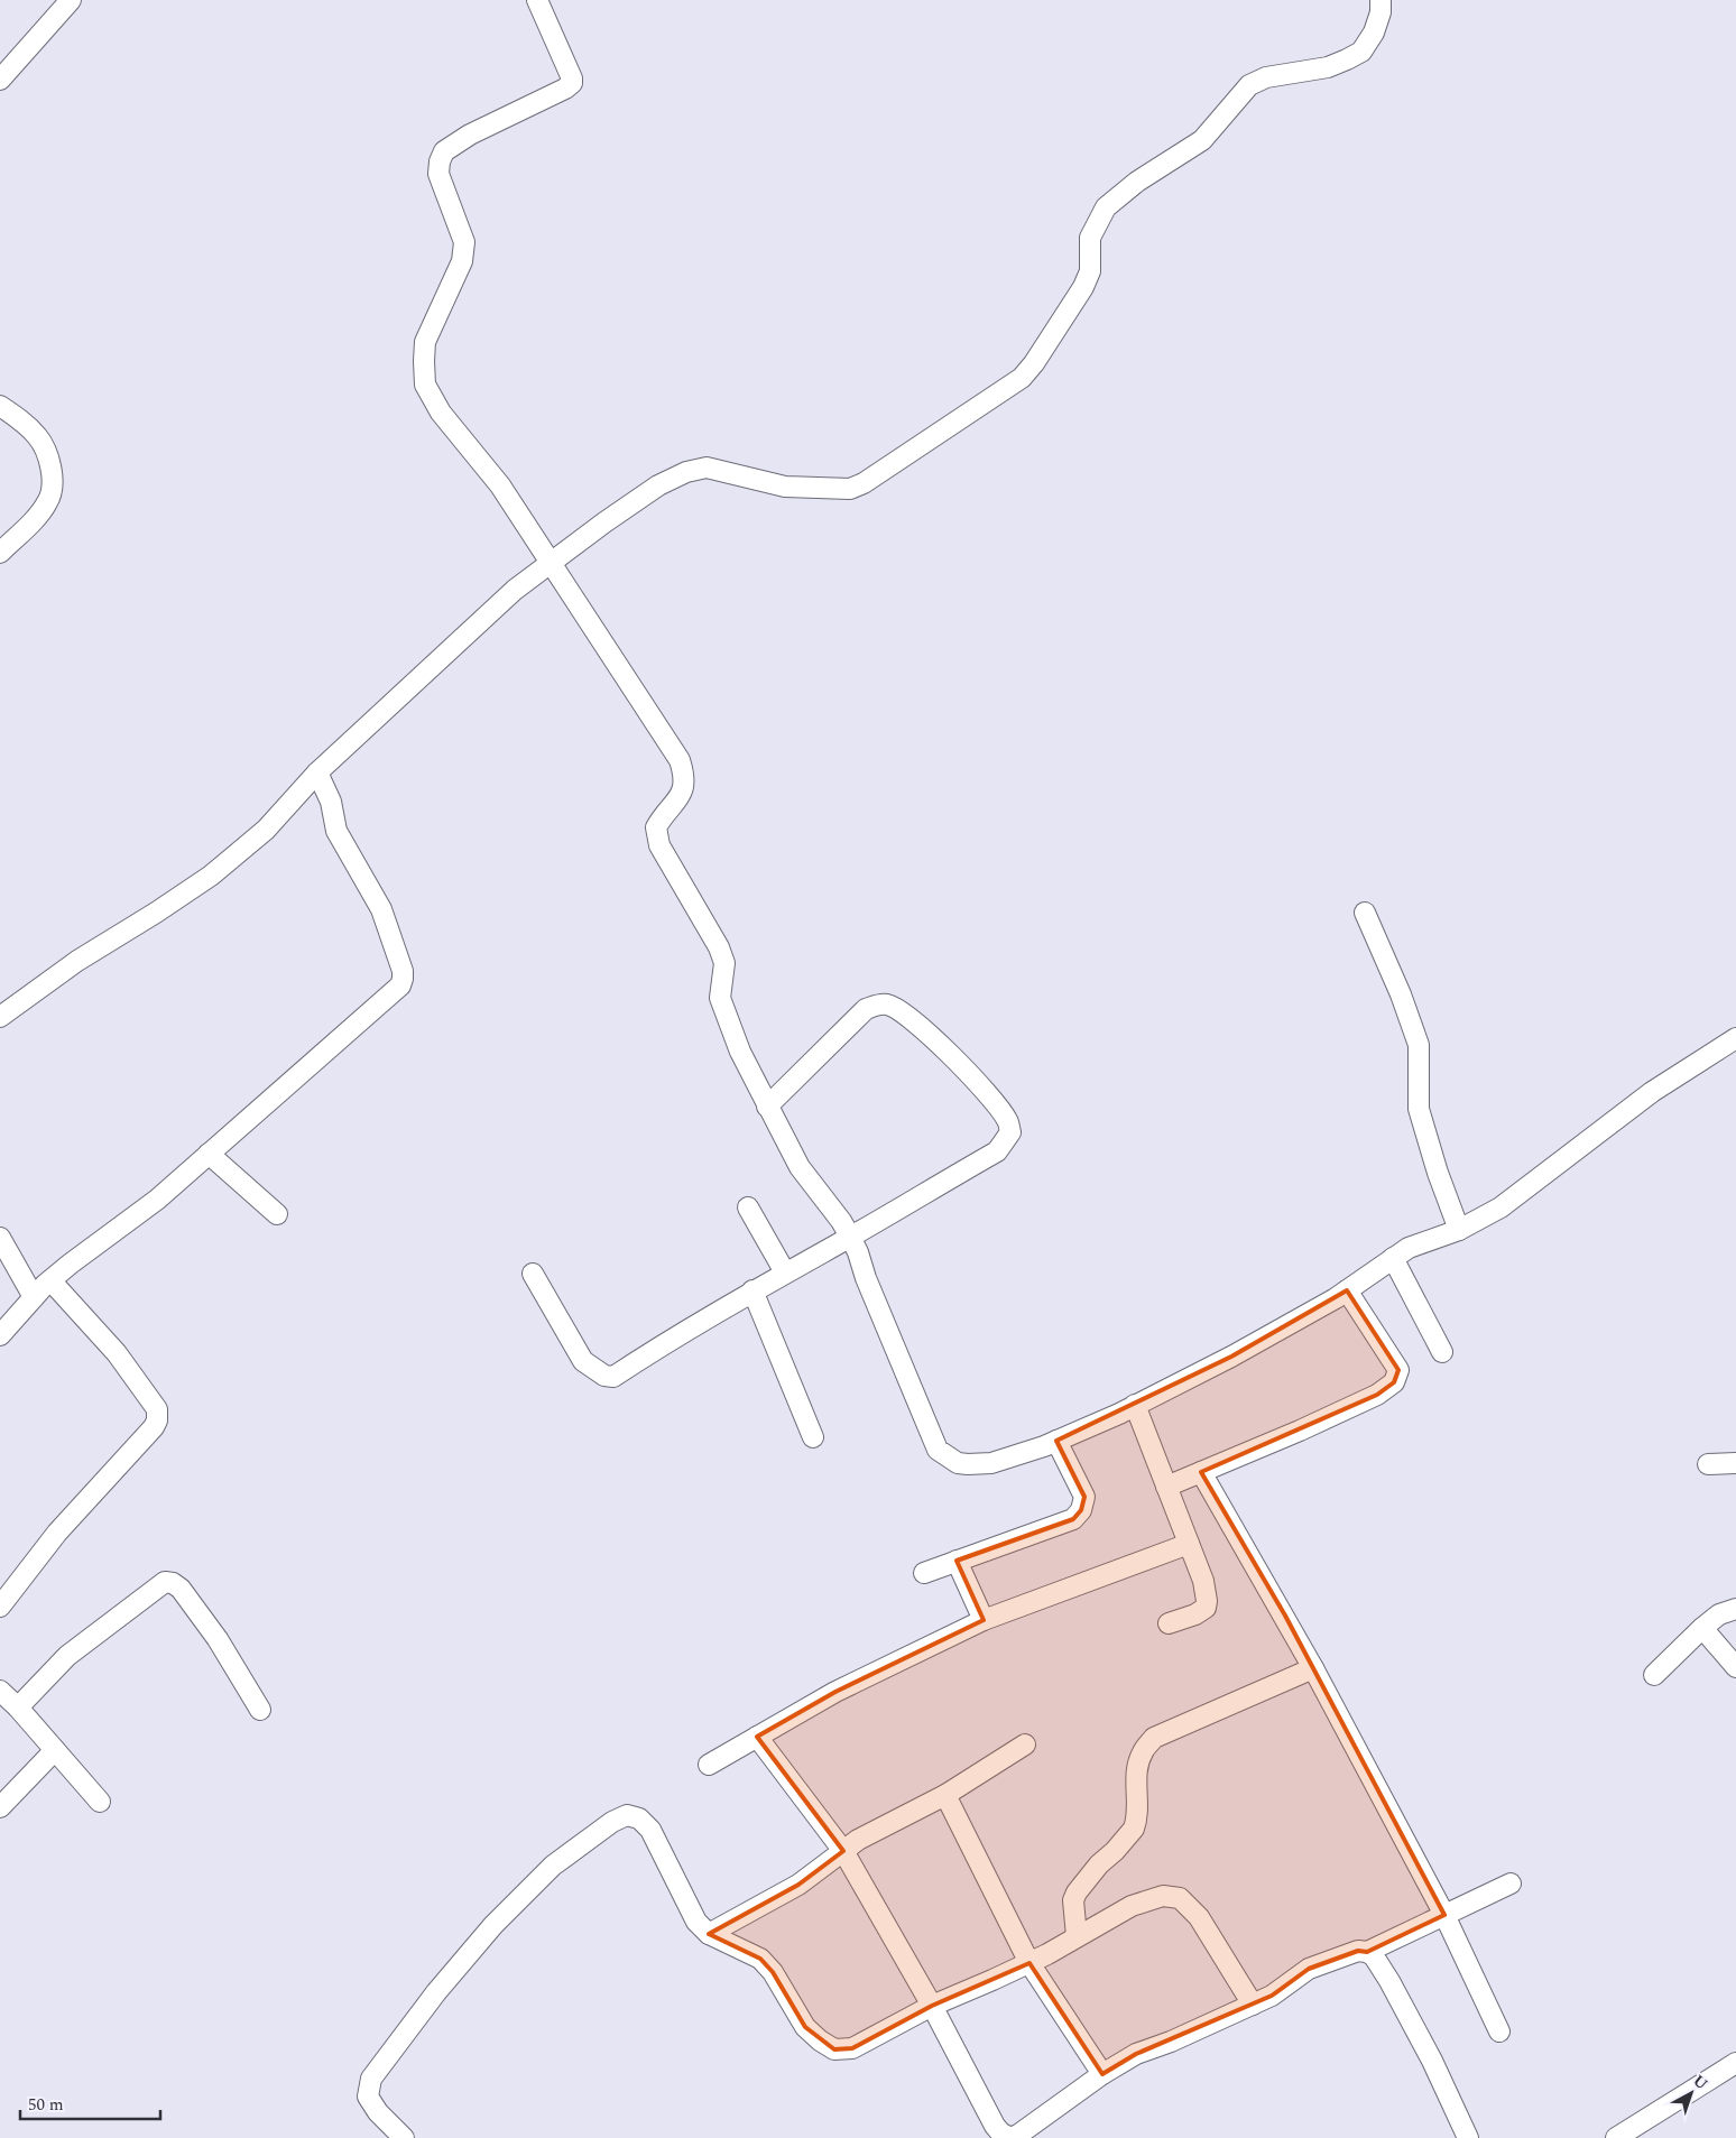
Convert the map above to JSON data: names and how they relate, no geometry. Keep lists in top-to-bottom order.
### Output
{
  "scale_bar": "50 m",
  "north": "top right"
}
